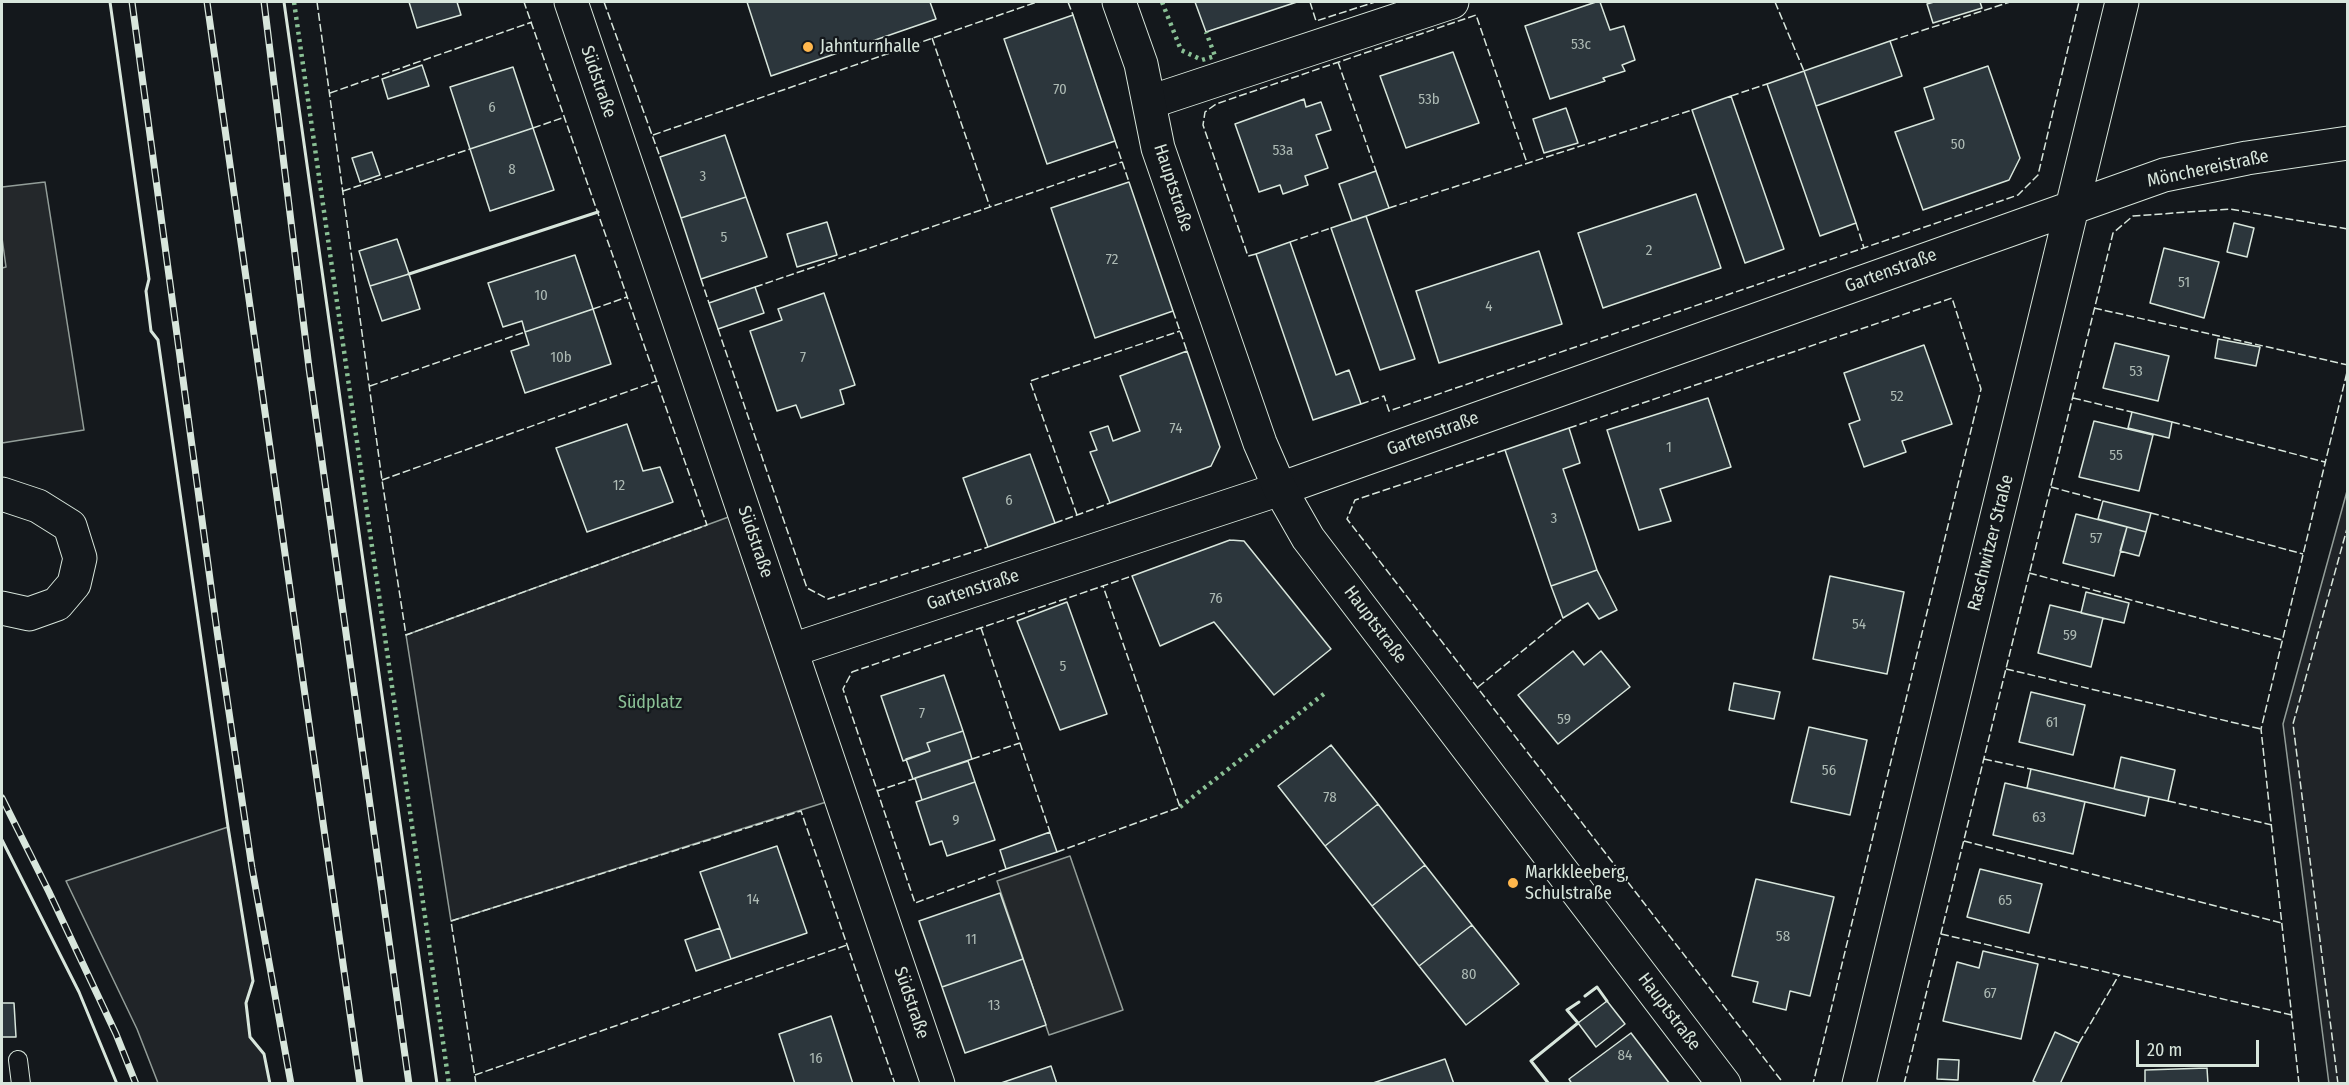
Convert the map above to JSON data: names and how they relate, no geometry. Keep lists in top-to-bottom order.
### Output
{
  "streets": {
    "street": [
      "Südstraße",
      "Mönchereistraße",
      "Hauptstraße",
      "Gartenstraße",
      "Raschwitzer Straße"
    ]
  },
  "crossings": [
    ["Südstraße", "Gartenstraße"],
    ["Mönchereistraße", "Gartenstraße"],
    ["Mönchereistraße", "Raschwitzer Straße"],
    ["Hauptstraße", "Gartenstraße"],
    ["Gartenstraße", "Raschwitzer Straße"]
  ],
  "parks": ["Südplatz"],
  "places": ["Jahnturnhalle", "Markkleeberg, Schulstraße"],
  "house_numbers": [
    "53c",
    "70",
    "53b",
    "6",
    "50",
    "53a",
    "8",
    "3",
    "5",
    "2",
    "72",
    "51",
    "10",
    "4",
    "10b",
    "7",
    "53",
    "52",
    "74",
    "1",
    "55",
    "12",
    "6",
    "3",
    "57",
    "76",
    "54",
    "59",
    "5",
    "7",
    "59",
    "61",
    "56",
    "78",
    "63",
    "9",
    "14",
    "65",
    "58",
    "11",
    "80",
    "67",
    "13",
    "84",
    "16"
  ],
  "scale_bar": "20 m"
}
